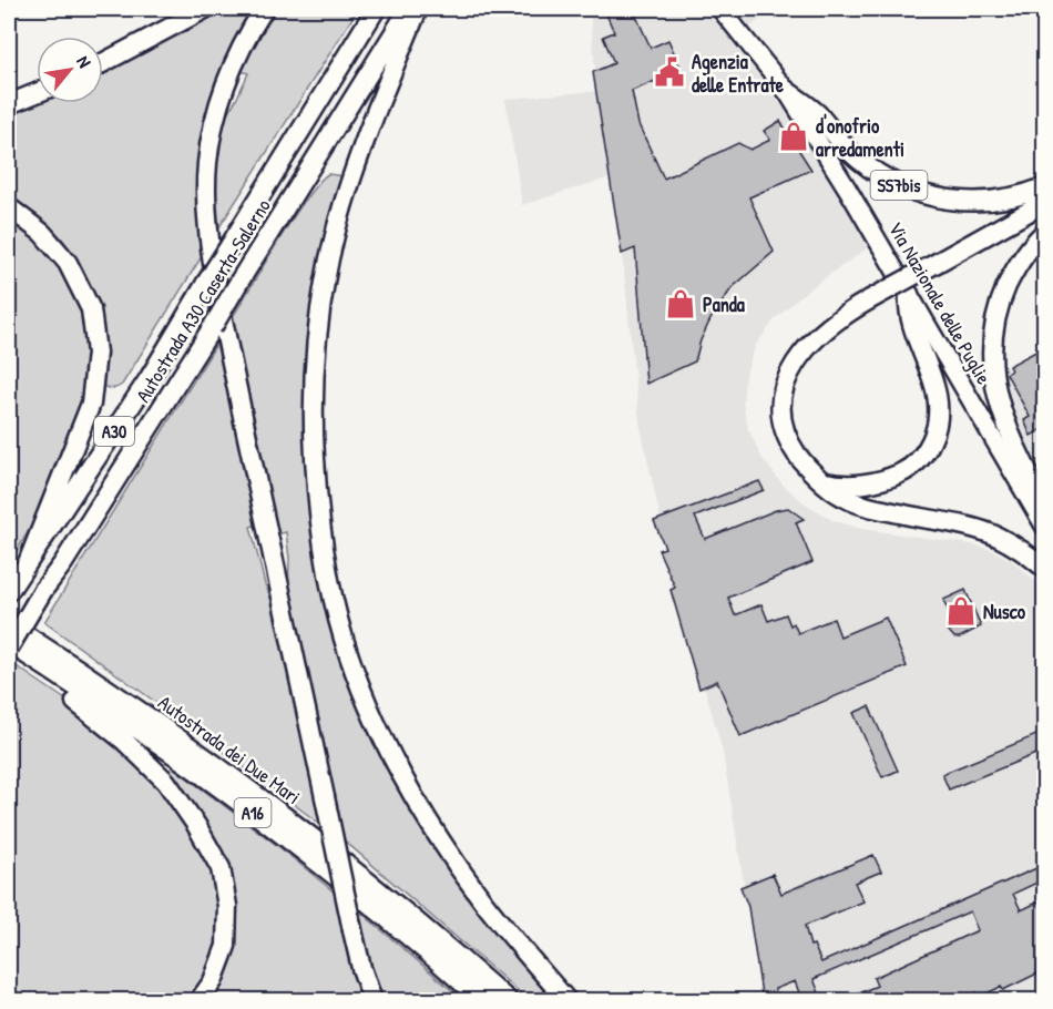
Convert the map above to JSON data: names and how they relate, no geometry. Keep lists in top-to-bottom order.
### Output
{
  "streets": {
    "highway": [
      "SS7bis",
      "Autostrada A30 Caserta-Salerno",
      "A30",
      "Autostrada dei Due Mari",
      "A16"
    ],
    "main road": ["Via Nazionale delle Puglie"]
  },
  "crossings": [
    ["SS7bis", "Via Nazionale delle Puglie"],
    ["Autostrada A30 Caserta-Salerno", "Autostrada dei Due Mari"]
  ],
  "places": {
    "public building": ["Agenzia delle Entrate"],
    "shop": ["d'onofrio arredamenti", "Panda", "Nusco"]
  },
  "north": "top right"
}
